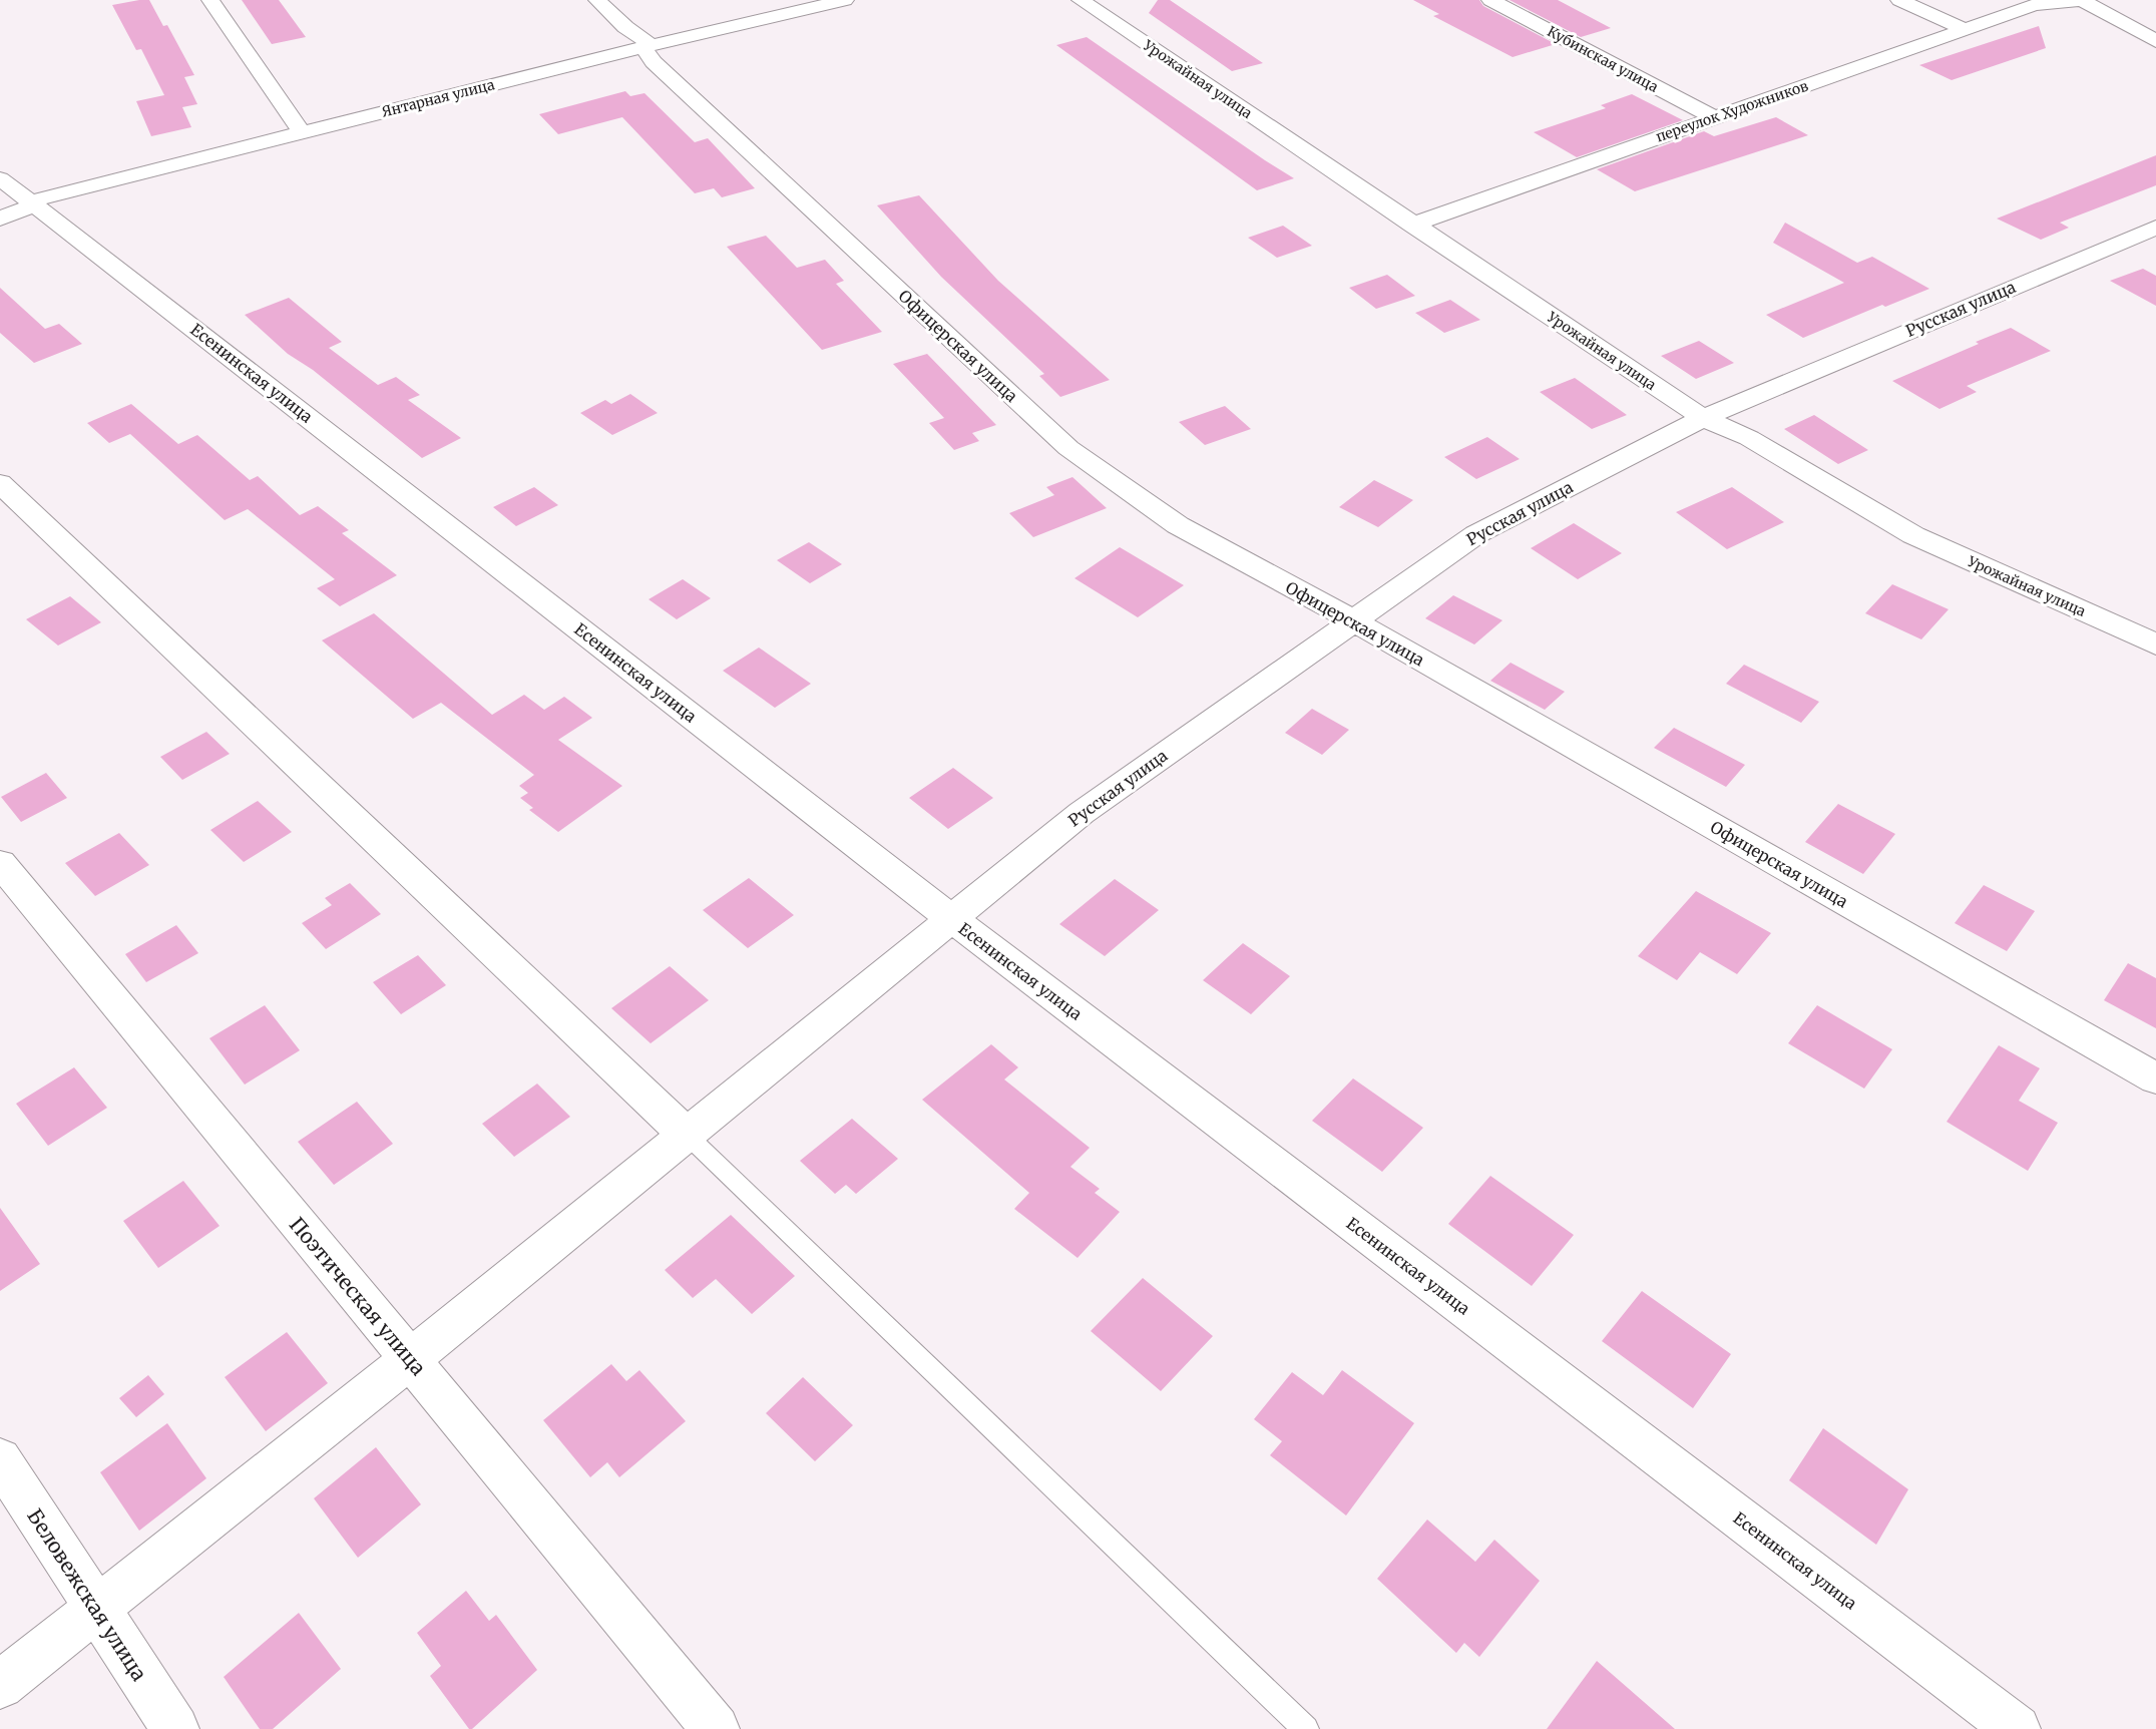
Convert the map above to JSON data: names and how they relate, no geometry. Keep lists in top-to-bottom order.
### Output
{
  "streets": {
    "street": [
      "Кубинская улица",
      "Урожайная улица",
      "Янтарная улица",
      "переулок Художников",
      "Русская улица",
      "Офицерская улица",
      "Есенинская улица",
      "Поэтическая улица",
      "Беловежская улица"
    ]
  },
  "crossings": [
    ["Кубинская улица", "переулок Художников"],
    ["Урожайная улица", "переулок Художников"],
    ["Урожайная улица", "Русская улица"],
    ["Янтарная улица", "Офицерская улица"],
    ["Янтарная улица", "Есенинская улица"],
    ["Русская улица", "Офицерская улица"],
    ["Русская улица", "Есенинская улица"],
    ["Русская улица", "Поэтическая улица"],
    ["Русская улица", "Беловежская улица"]
  ]
}
